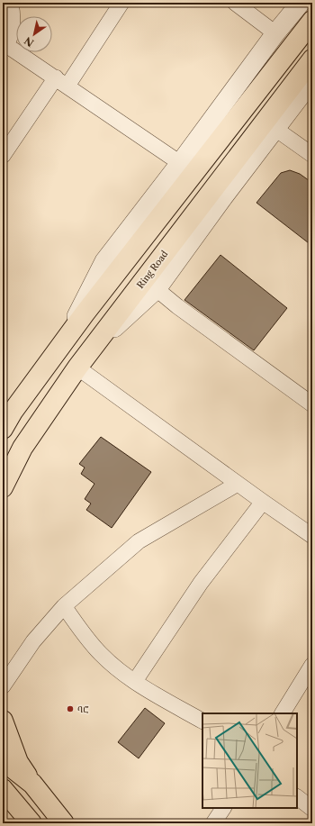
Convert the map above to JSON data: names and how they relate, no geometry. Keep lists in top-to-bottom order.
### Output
{
  "streets": {
    "highway": ["Ring Road"]
  },
  "places": ["ባሮ"],
  "north": "bottom left"
}
